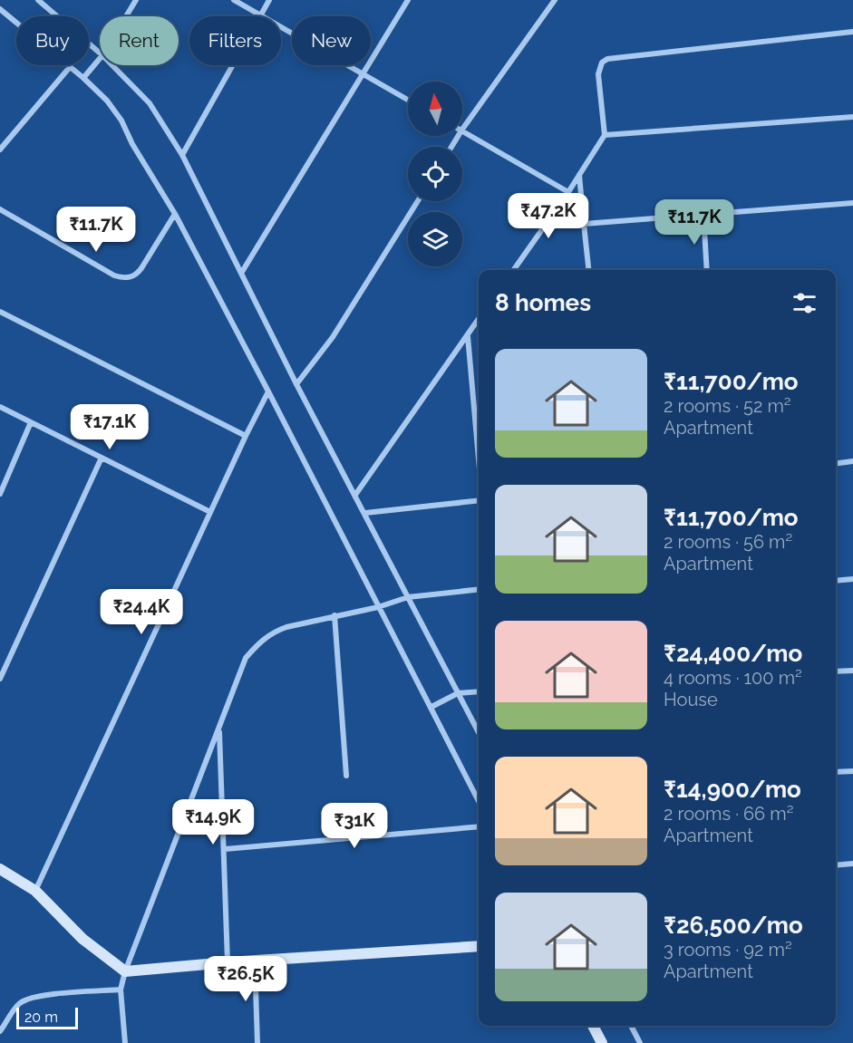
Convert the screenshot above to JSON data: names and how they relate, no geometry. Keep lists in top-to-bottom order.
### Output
{
  "scale_bar": "20 m",
  "north": "top",
  "page": {
    "chip": [
      "Buy",
      "Rent",
      "Filters",
      "New"
    ],
    "price": [
      "₹47.2K",
      "₹11.7K",
      "₹11.7K",
      "₹17.1K",
      "₹24.4K",
      "₹14.9K",
      "₹31K",
      "₹26.5K"
    ],
    "heading": "8 homes",
    "list": [
      {
        "name": "₹11,700/mo",
        "note": "2 rooms · 52 m² · Apartment"
      },
      {
        "name": "₹11,700/mo",
        "note": "2 rooms · 56 m² · Apartment"
      },
      {
        "name": "₹24,400/mo",
        "note": "4 rooms · 100 m² · House"
      },
      {
        "name": "₹14,900/mo",
        "note": "2 rooms · 66 m² · Apartment"
      },
      {
        "name": "₹26,500/mo",
        "note": "3 rooms · 92 m² · Apartment"
      }
    ],
    "scale": "20 m"
  }
}
